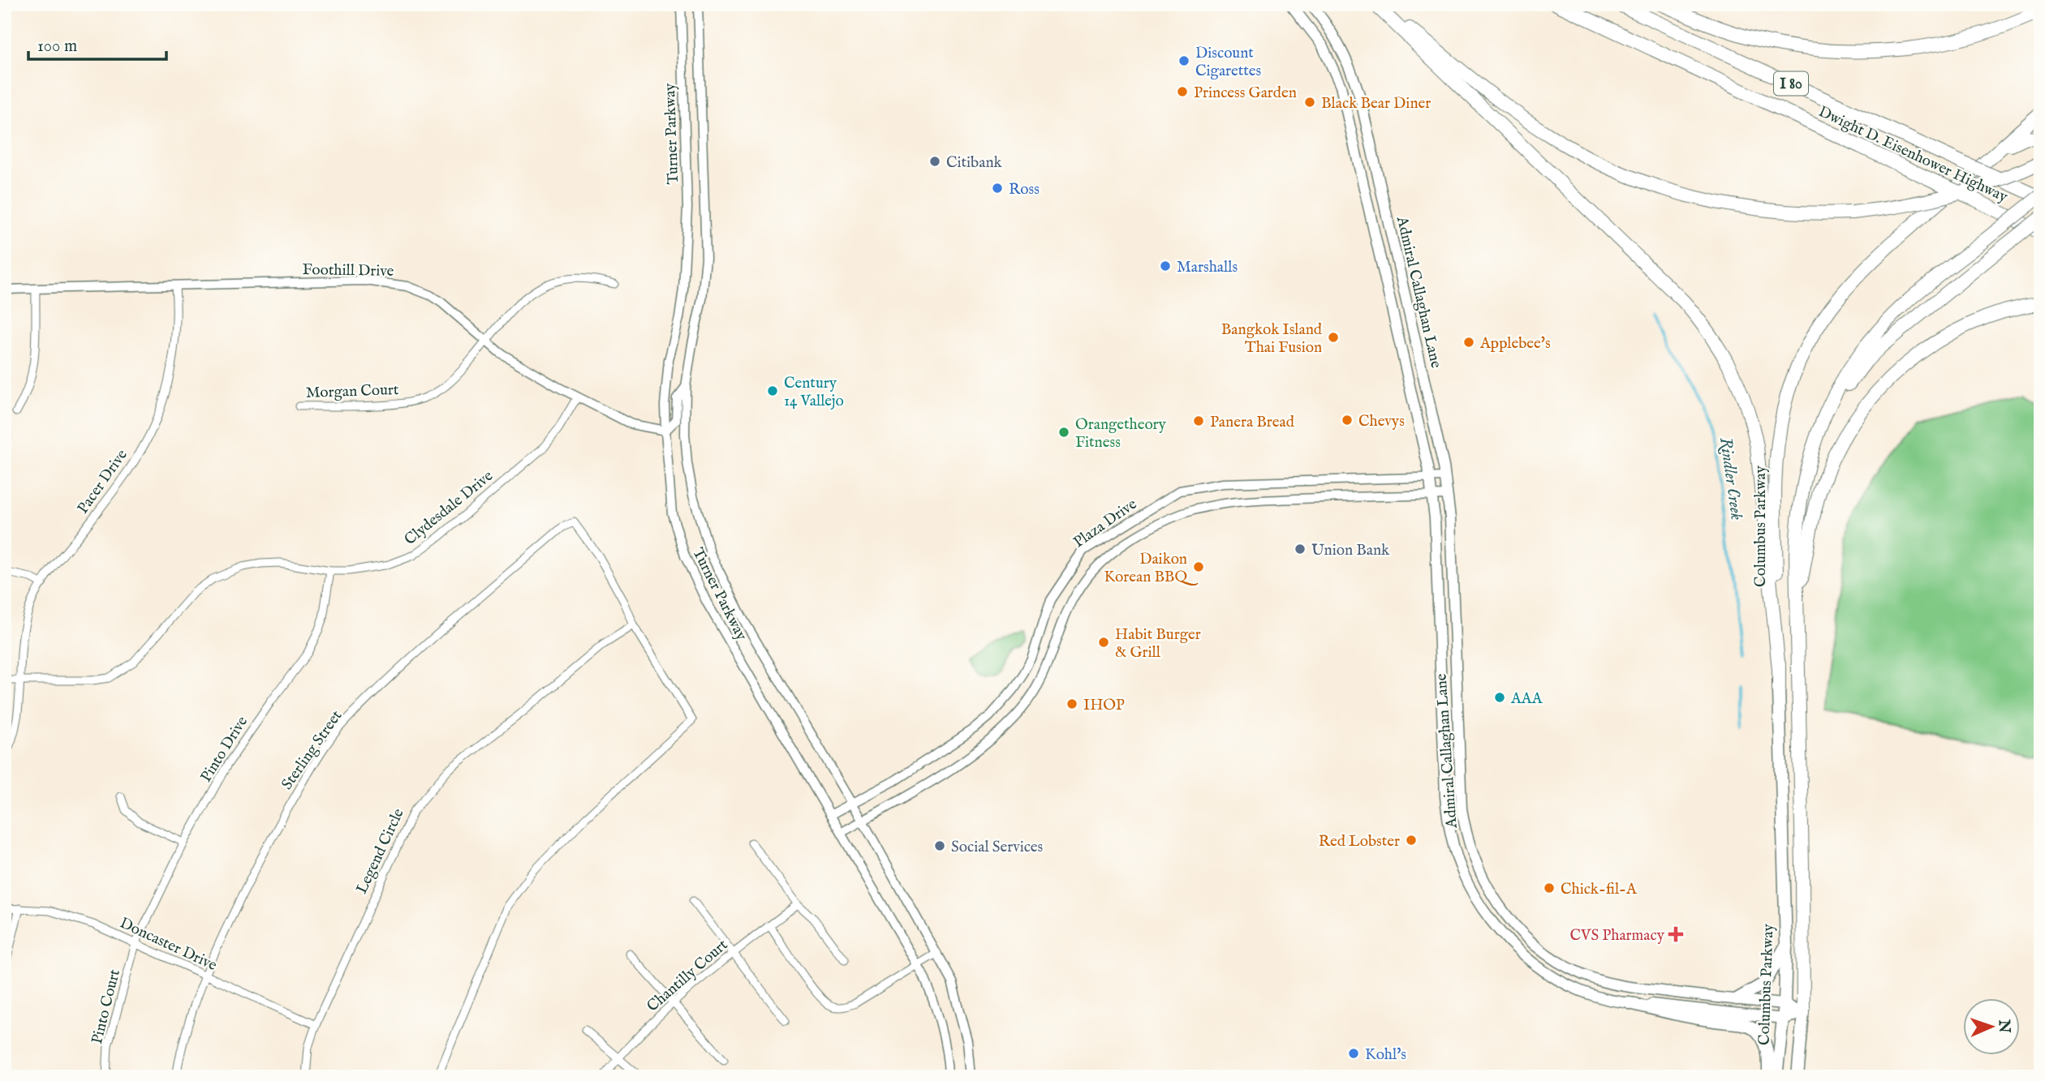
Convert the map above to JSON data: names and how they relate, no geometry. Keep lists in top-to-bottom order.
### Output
{
  "streets": {
    "highway": ["I 80", "Dwight D. Eisenhower Highway", "Columbus Parkway"],
    "main road": ["Admiral Callaghan Lane"],
    "street": [
      "Turner Parkway",
      "Foothill Drive",
      "Morgan Court",
      "Pacer Drive",
      "Clydesdale Drive",
      "Plaza Drive",
      "Pinto Drive",
      "Sterling Street",
      "Legend Circle",
      "Doncaster Drive",
      "Chantilly Court",
      "Pinto Court"
    ]
  },
  "crossings": [
    ["Turner Parkway", "Foothill Drive"],
    ["Turner Parkway", "Plaza Drive"],
    ["Foothill Drive", "Morgan Court"],
    ["Foothill Drive", "Pacer Drive"],
    ["Foothill Drive", "Clydesdale Drive"],
    ["Admiral Callaghan Lane", "Plaza Drive"],
    ["Admiral Callaghan Lane", "Columbus Parkway"],
    ["Pacer Drive", "Clydesdale Drive"],
    ["Clydesdale Drive", "Pinto Drive"],
    ["Pinto Drive", "Doncaster Drive"],
    ["Pinto Drive", "Pinto Court"],
    ["Sterling Street", "Legend Circle"],
    ["Sterling Street", "Doncaster Drive"],
    ["Legend Circle", "Doncaster Drive"],
    ["Doncaster Drive", "Pinto Court"]
  ],
  "water": ["Rindler Creek"],
  "places": {
    "other": [
      "Discount Cigarettes",
      "Princess Garden",
      "Black Bear Diner",
      "Citibank",
      "Ross",
      "Marshalls",
      "Bangkok Island Thai Fusion",
      "Applebee's",
      "Century 14 Vallejo",
      "Chevys",
      "Panera Bread",
      "Orangetheory Fitness",
      "Union Bank",
      "Daikon Korean BBQ",
      "Habit Burger & Grill",
      "AAA",
      "IHOP",
      "Red Lobster",
      "Social Services",
      "Chick-fil-A",
      "Kohl's"
    ],
    "health": ["CVS Pharmacy"]
  },
  "scale_bar": "100 m",
  "north": "right"
}
